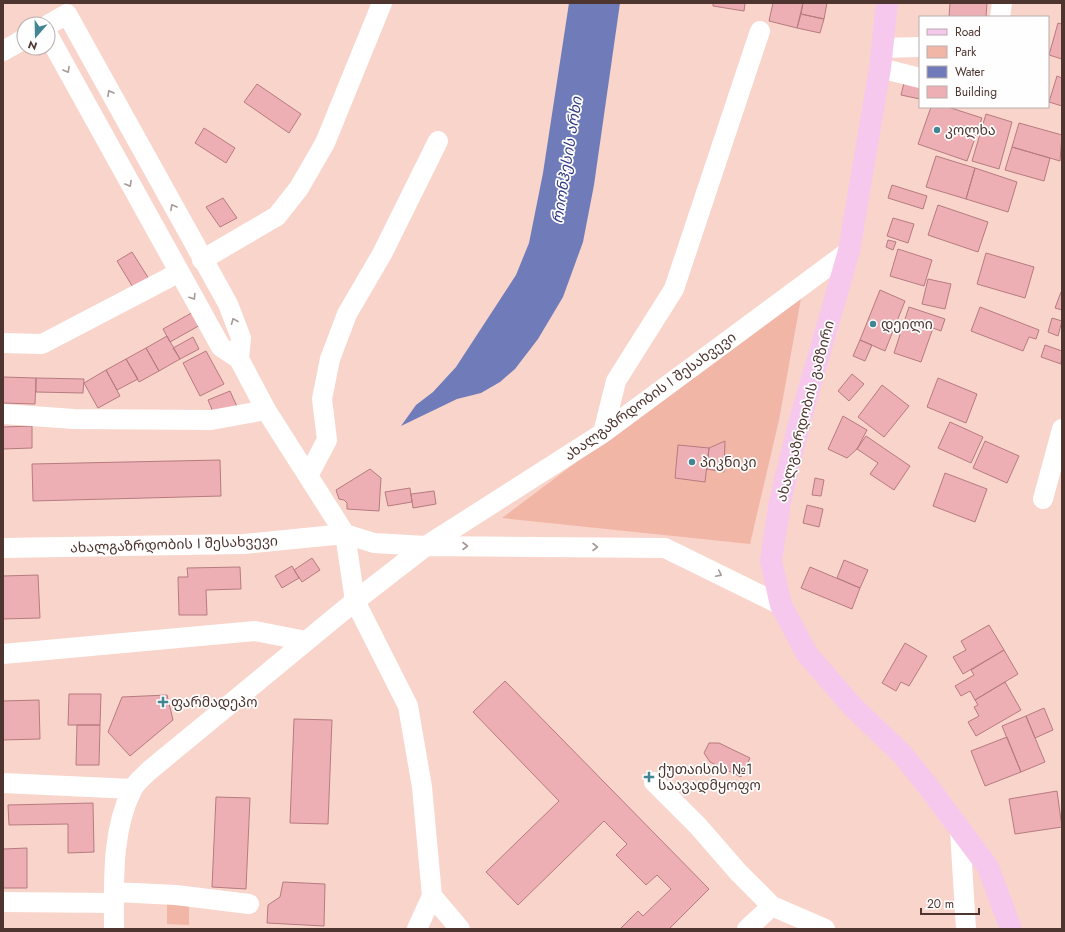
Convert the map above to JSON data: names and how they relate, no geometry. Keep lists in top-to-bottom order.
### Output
{
  "streets": {
    "main road": ["ახალგაზრდობის გამზირი"],
    "street": ["ახალგაზრდობის I შესახვევი"]
  },
  "crossings": [
    ["ახალგაზრდობის I შესახვევი", "ახალგაზრდობის გამზირი"]
  ],
  "water": ["რიონჰესის არხი"],
  "places": {
    "other": ["კოლხა", "დეილი", "პიკნიკი"],
    "health": ["ფარმადეპო", "ქუთაისის №1 საავადმყოფო"]
  },
  "legend": [
    "Road",
    "Park",
    "Water",
    "Building"
  ],
  "scale_bar": "20 m",
  "north": "bottom"
}
